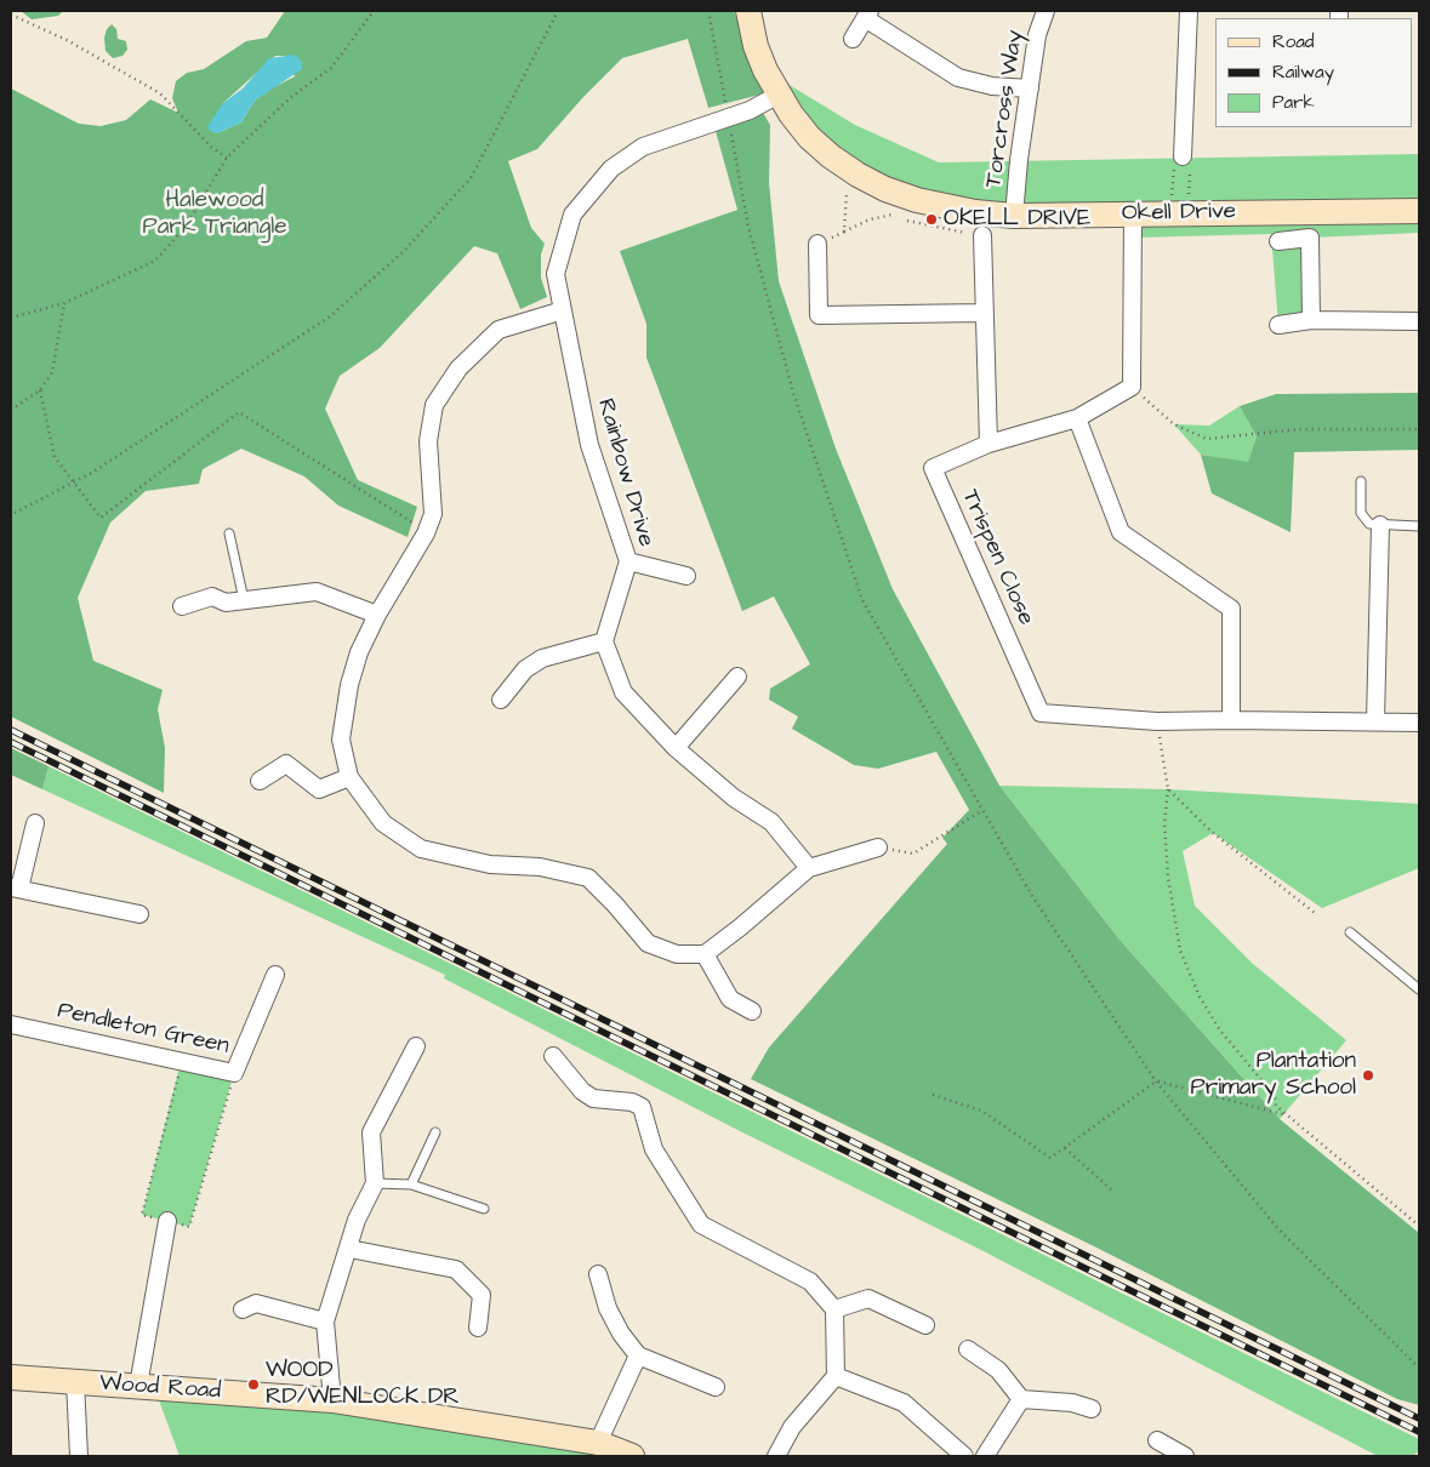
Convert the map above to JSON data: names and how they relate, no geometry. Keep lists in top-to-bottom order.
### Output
{
  "streets": {
    "street": [
      "Torcross Way",
      "Okell Drive",
      "Rainbow Drive",
      "Trispen Close",
      "Pendleton Green",
      "Wood Road"
    ]
  },
  "crossings": [
    ["Torcross Way", "Okell Drive"],
    ["Okell Drive", "Rainbow Drive"]
  ],
  "parks": ["Halewood Park Triangle"],
  "places": ["OKELL DRIVE", "Plantation Primary School", "WOOD RD/WENLOCK DR"],
  "legend": ["Road", "Railway", "Park"]
}
